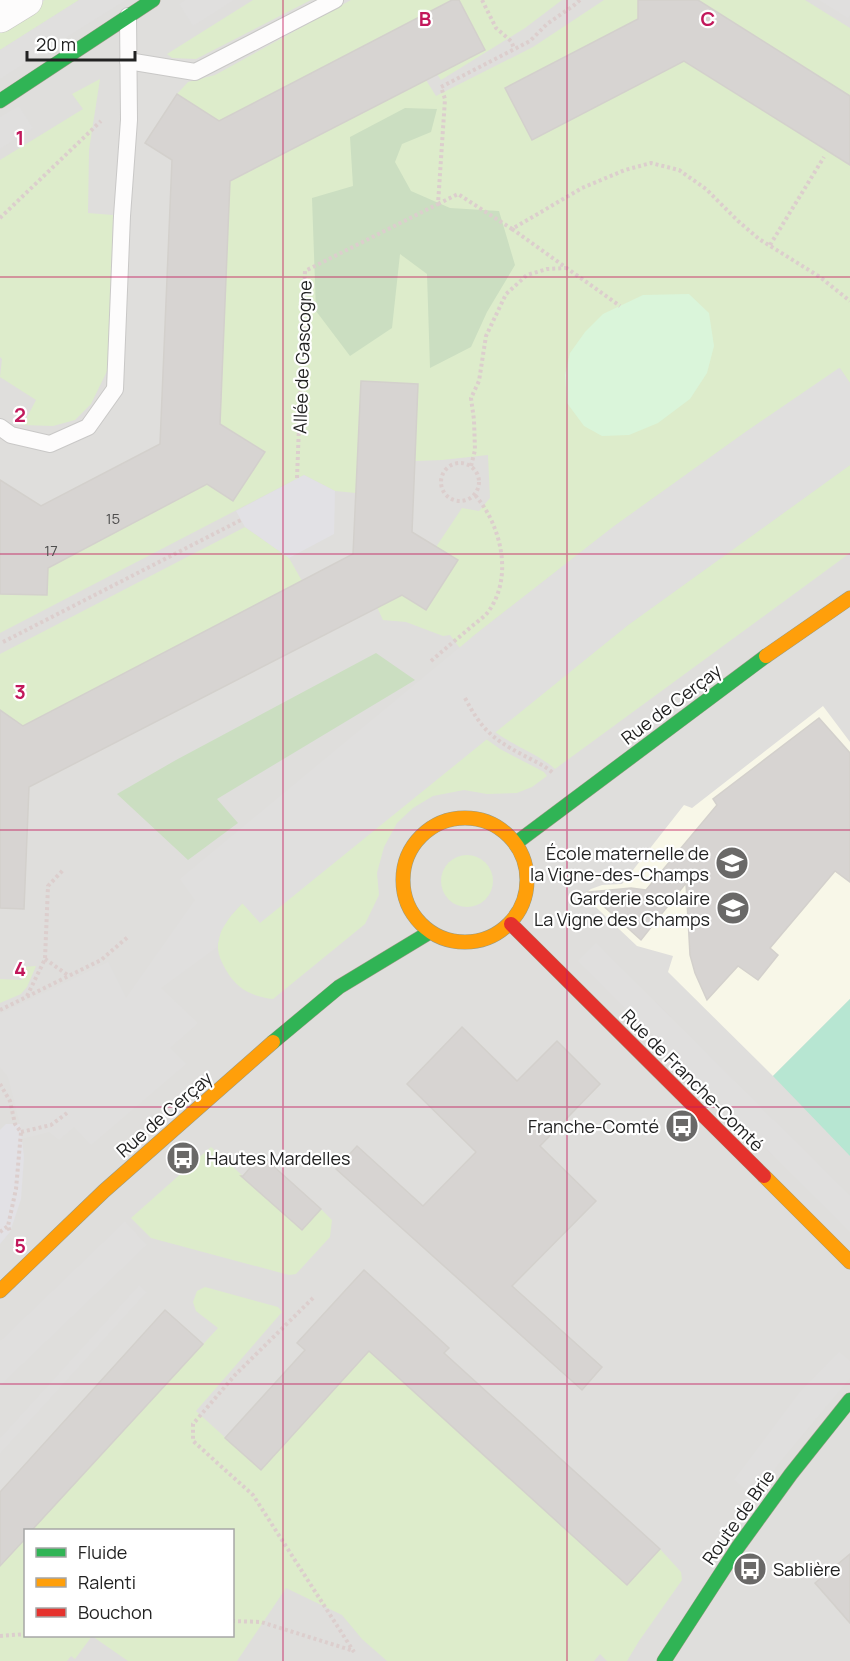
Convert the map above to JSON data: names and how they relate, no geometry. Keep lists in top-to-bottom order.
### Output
{
  "streets": {
    "street": ["Rue de Cerçay", "Rue de Franche-Comté", "Route de Brie"],
    "path": ["Allée de Gascogne"]
  },
  "crossings": [
    ["Rue de Cerçay", "Rue de Franche-Comté"]
  ],
  "places": {
    "school or university": ["École maternelle de la Vigne-des-Champs", "Garderie scolaire La Vigne des Champs"],
    "bus stop": ["Franche-Comté", "Hautes Mardelles", "Sablière"]
  },
  "house_numbers": ["15", "17"],
  "legend": ["Fluide", "Ralenti", "Bouchon"],
  "scale_bar": "20 m",
  "grid": {
    "columns": ["B", "C"],
    "rows": [
      "1",
      "2",
      "3",
      "4",
      "5"
    ]
  }
}
